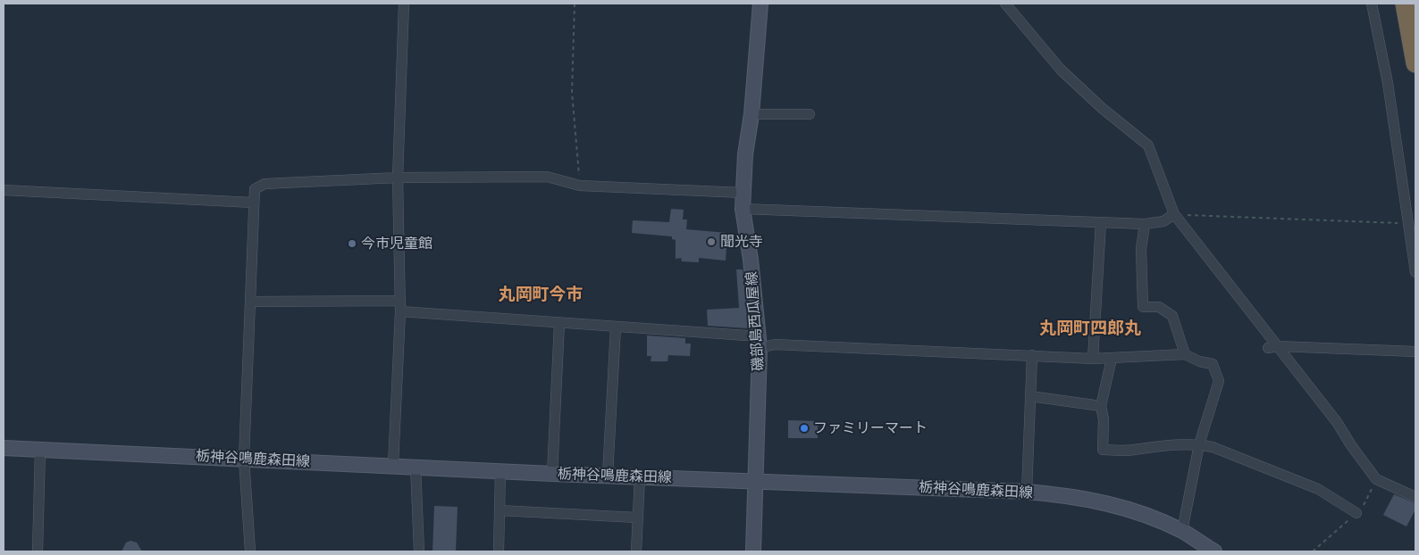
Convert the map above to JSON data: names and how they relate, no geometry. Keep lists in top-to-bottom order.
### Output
{
  "streets": {
    "main road": ["磯部島西瓜屋線", "栃神谷鳴鹿森田線"]
  },
  "crossings": [
    ["磯部島西瓜屋線", "栃神谷鳴鹿森田線"]
  ],
  "districts": ["丸岡町今市", "丸岡町四郎丸"],
  "places": ["聞光寺", "今市児童館", "ファミリーマート"]
}
